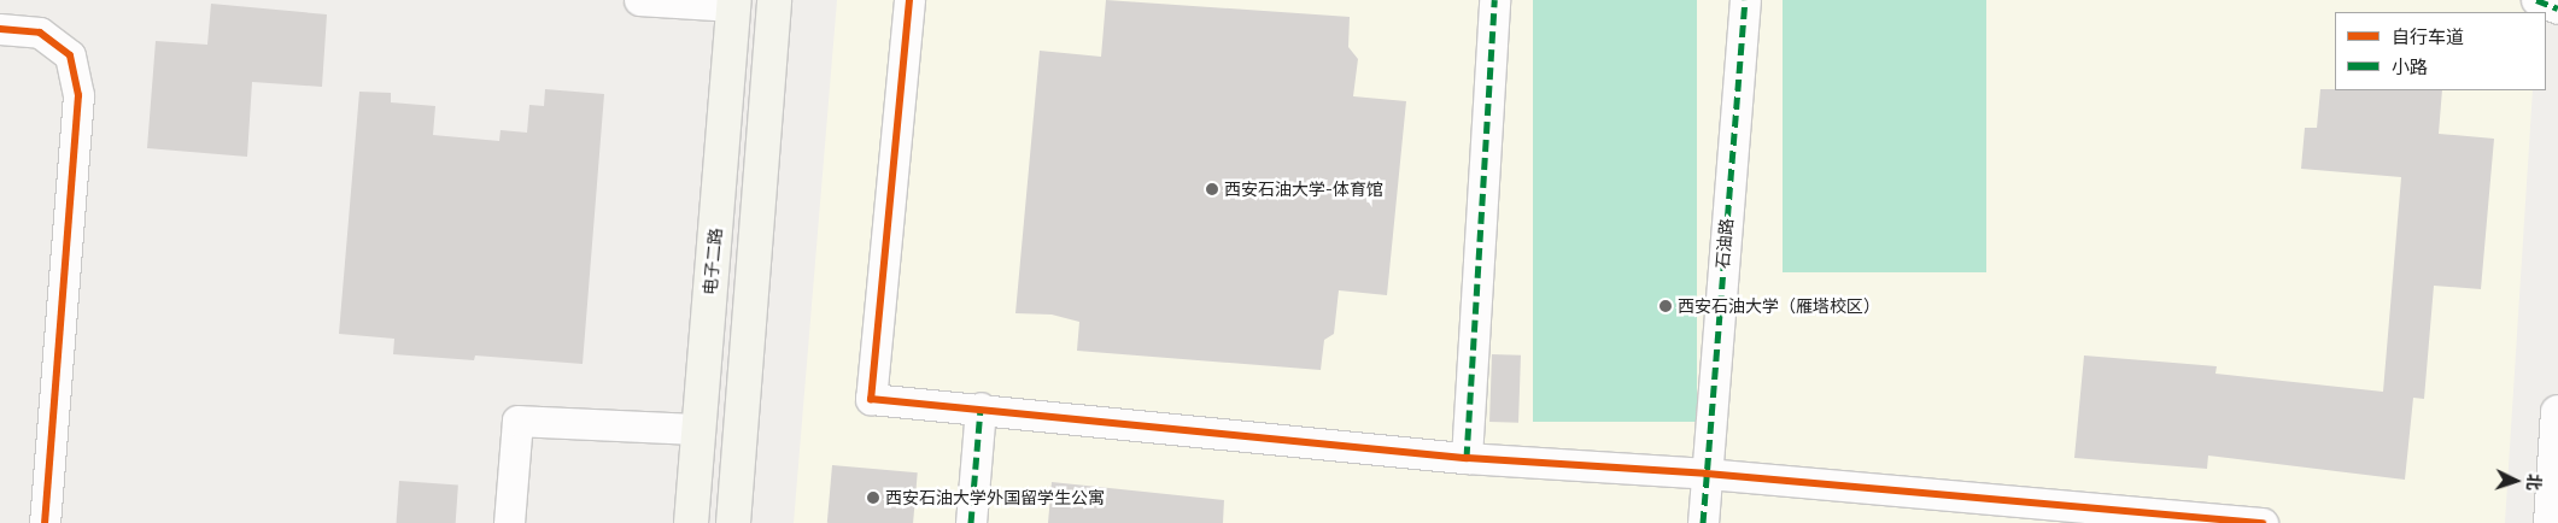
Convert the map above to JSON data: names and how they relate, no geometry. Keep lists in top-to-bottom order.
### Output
{
  "streets": {
    "main road": ["电子二路"],
    "street": ["石油路"]
  },
  "places": ["西安石油大学-体育馆", "西安石油大学（雁塔校区）", "西安石油大学外国留学生公寓"],
  "legend": ["自行车道", "小路"],
  "north": "right"
}
